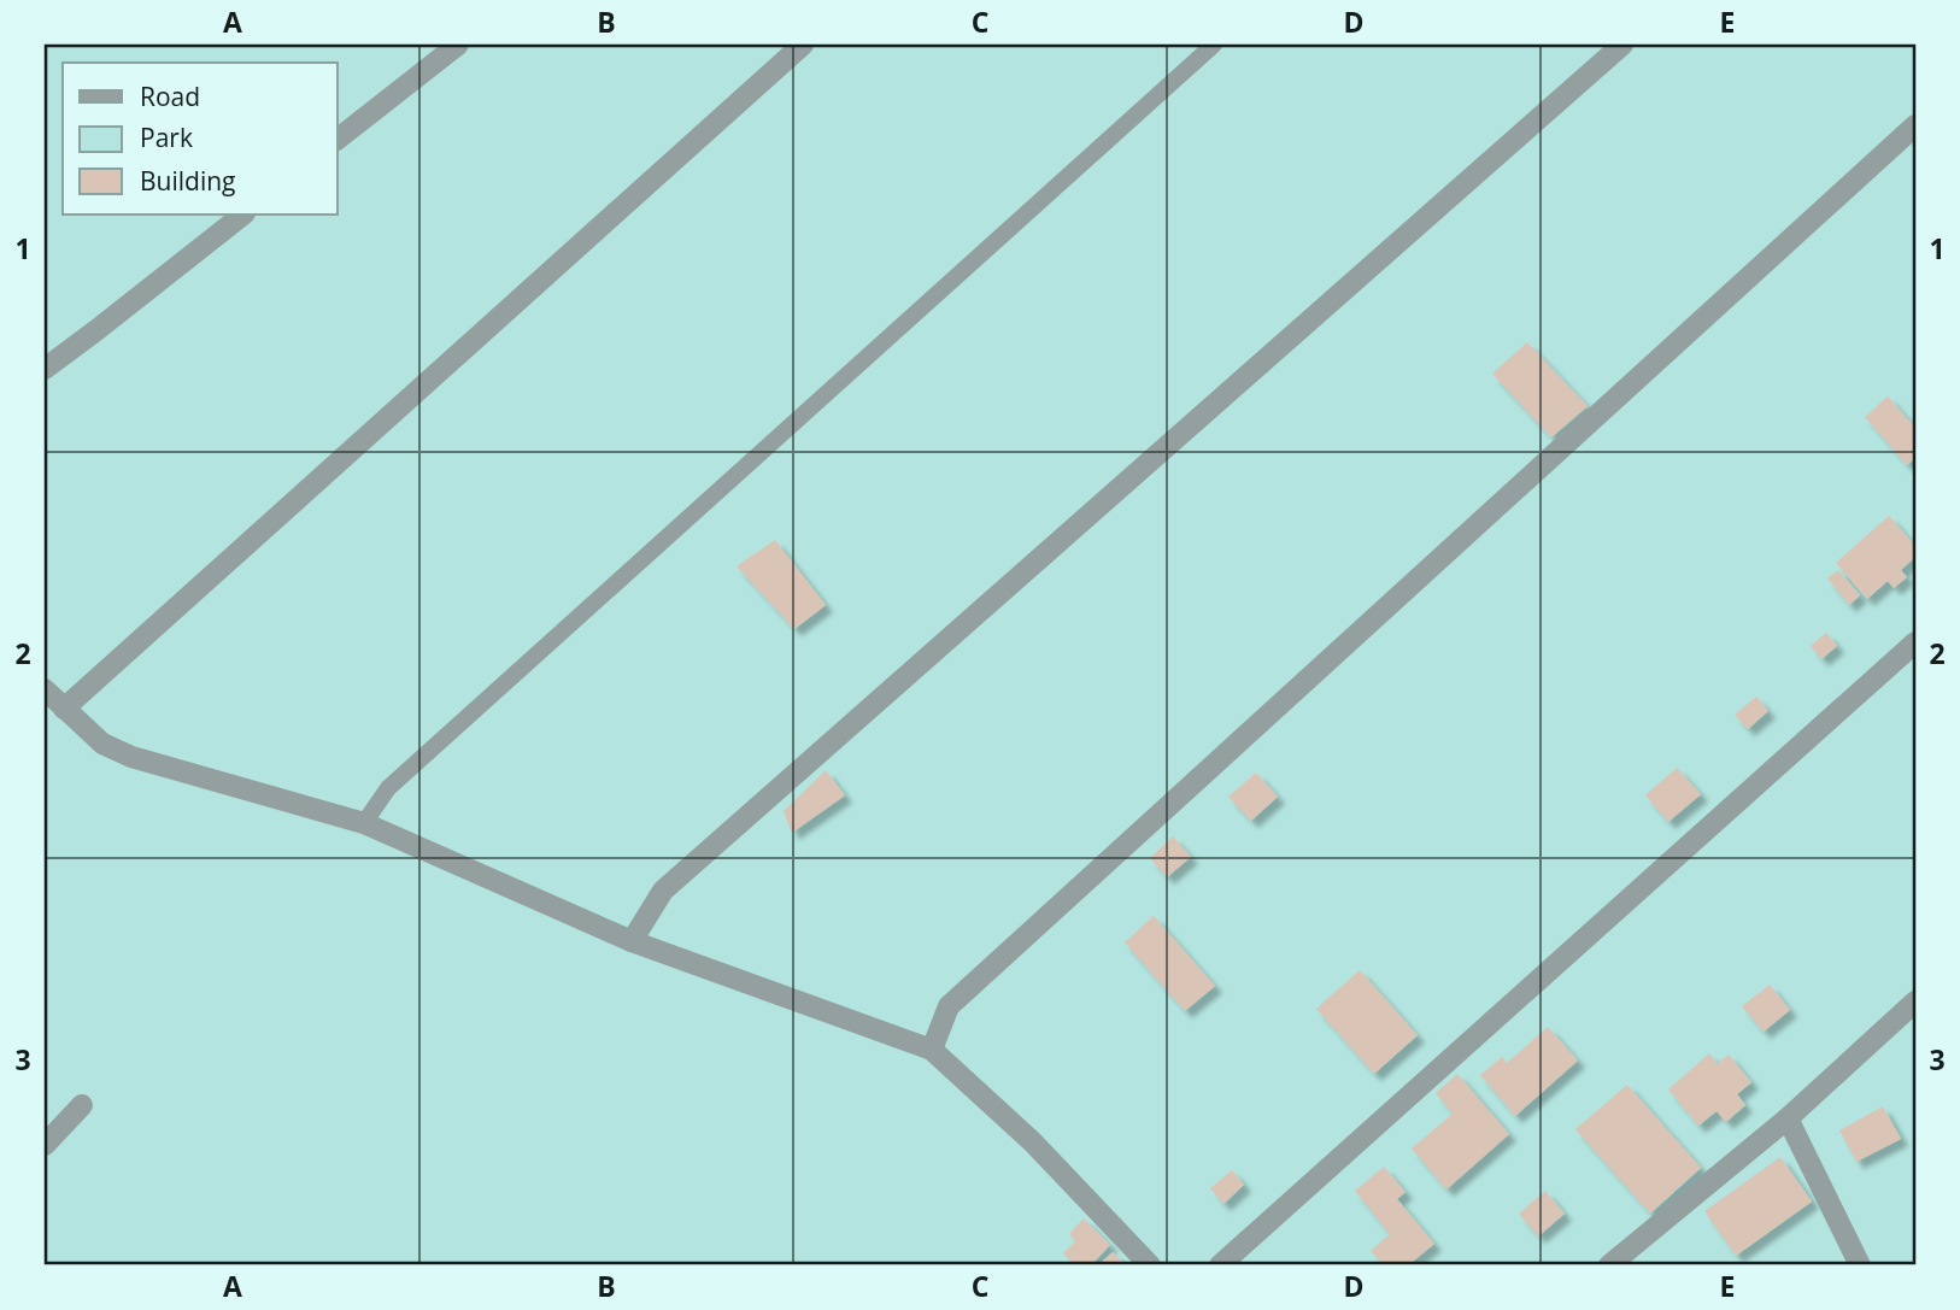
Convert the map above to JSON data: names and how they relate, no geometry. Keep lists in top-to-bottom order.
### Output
{
  "legend": ["Road", "Park", "Building"],
  "grid": {
    "columns": [
      "A",
      "B",
      "C",
      "D",
      "E"
    ],
    "rows": ["1", "2", "3"]
  }
}
